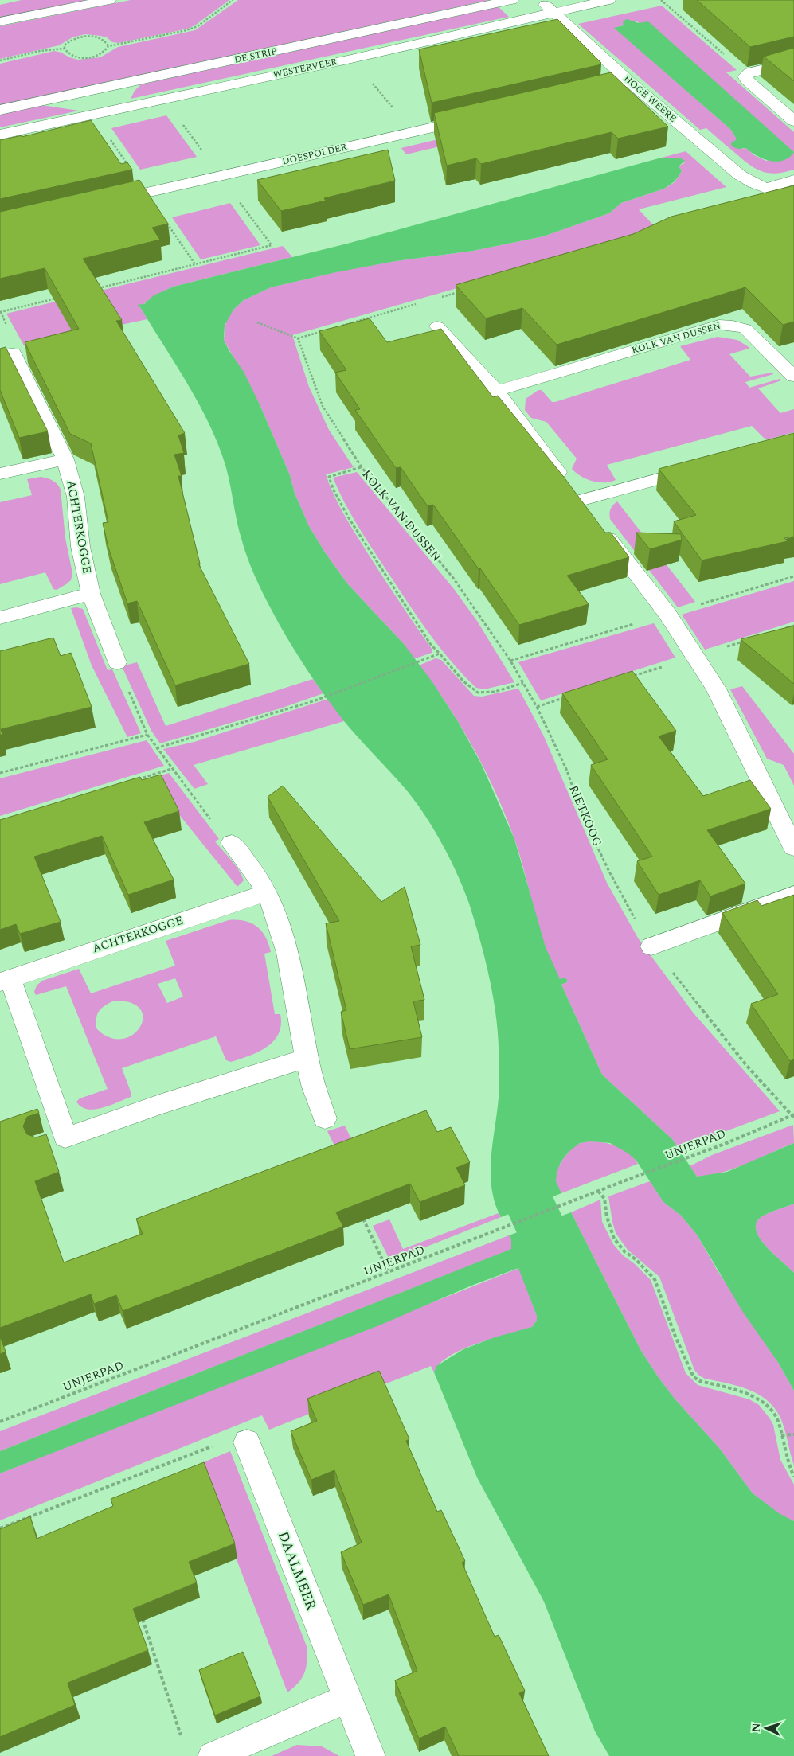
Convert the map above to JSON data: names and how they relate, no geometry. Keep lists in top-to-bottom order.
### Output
{
  "streets": {
    "street": [
      "DE STRIP",
      "WESTERVEER",
      "HOGE WEERE",
      "DOESPOLDER",
      "KOLK VAN DUSSEN",
      "ACHTERKOGGE",
      "DAALMEER"
    ],
    "path": ["RIETKOOG", "UNJERPAD"]
  },
  "crossings": [
    ["WESTERVEER", "HOGE WEERE"],
    ["KOLK VAN DUSSEN", "RIETKOOG"],
    ["RIETKOOG", "UNJERPAD"]
  ],
  "north": "left"
}
